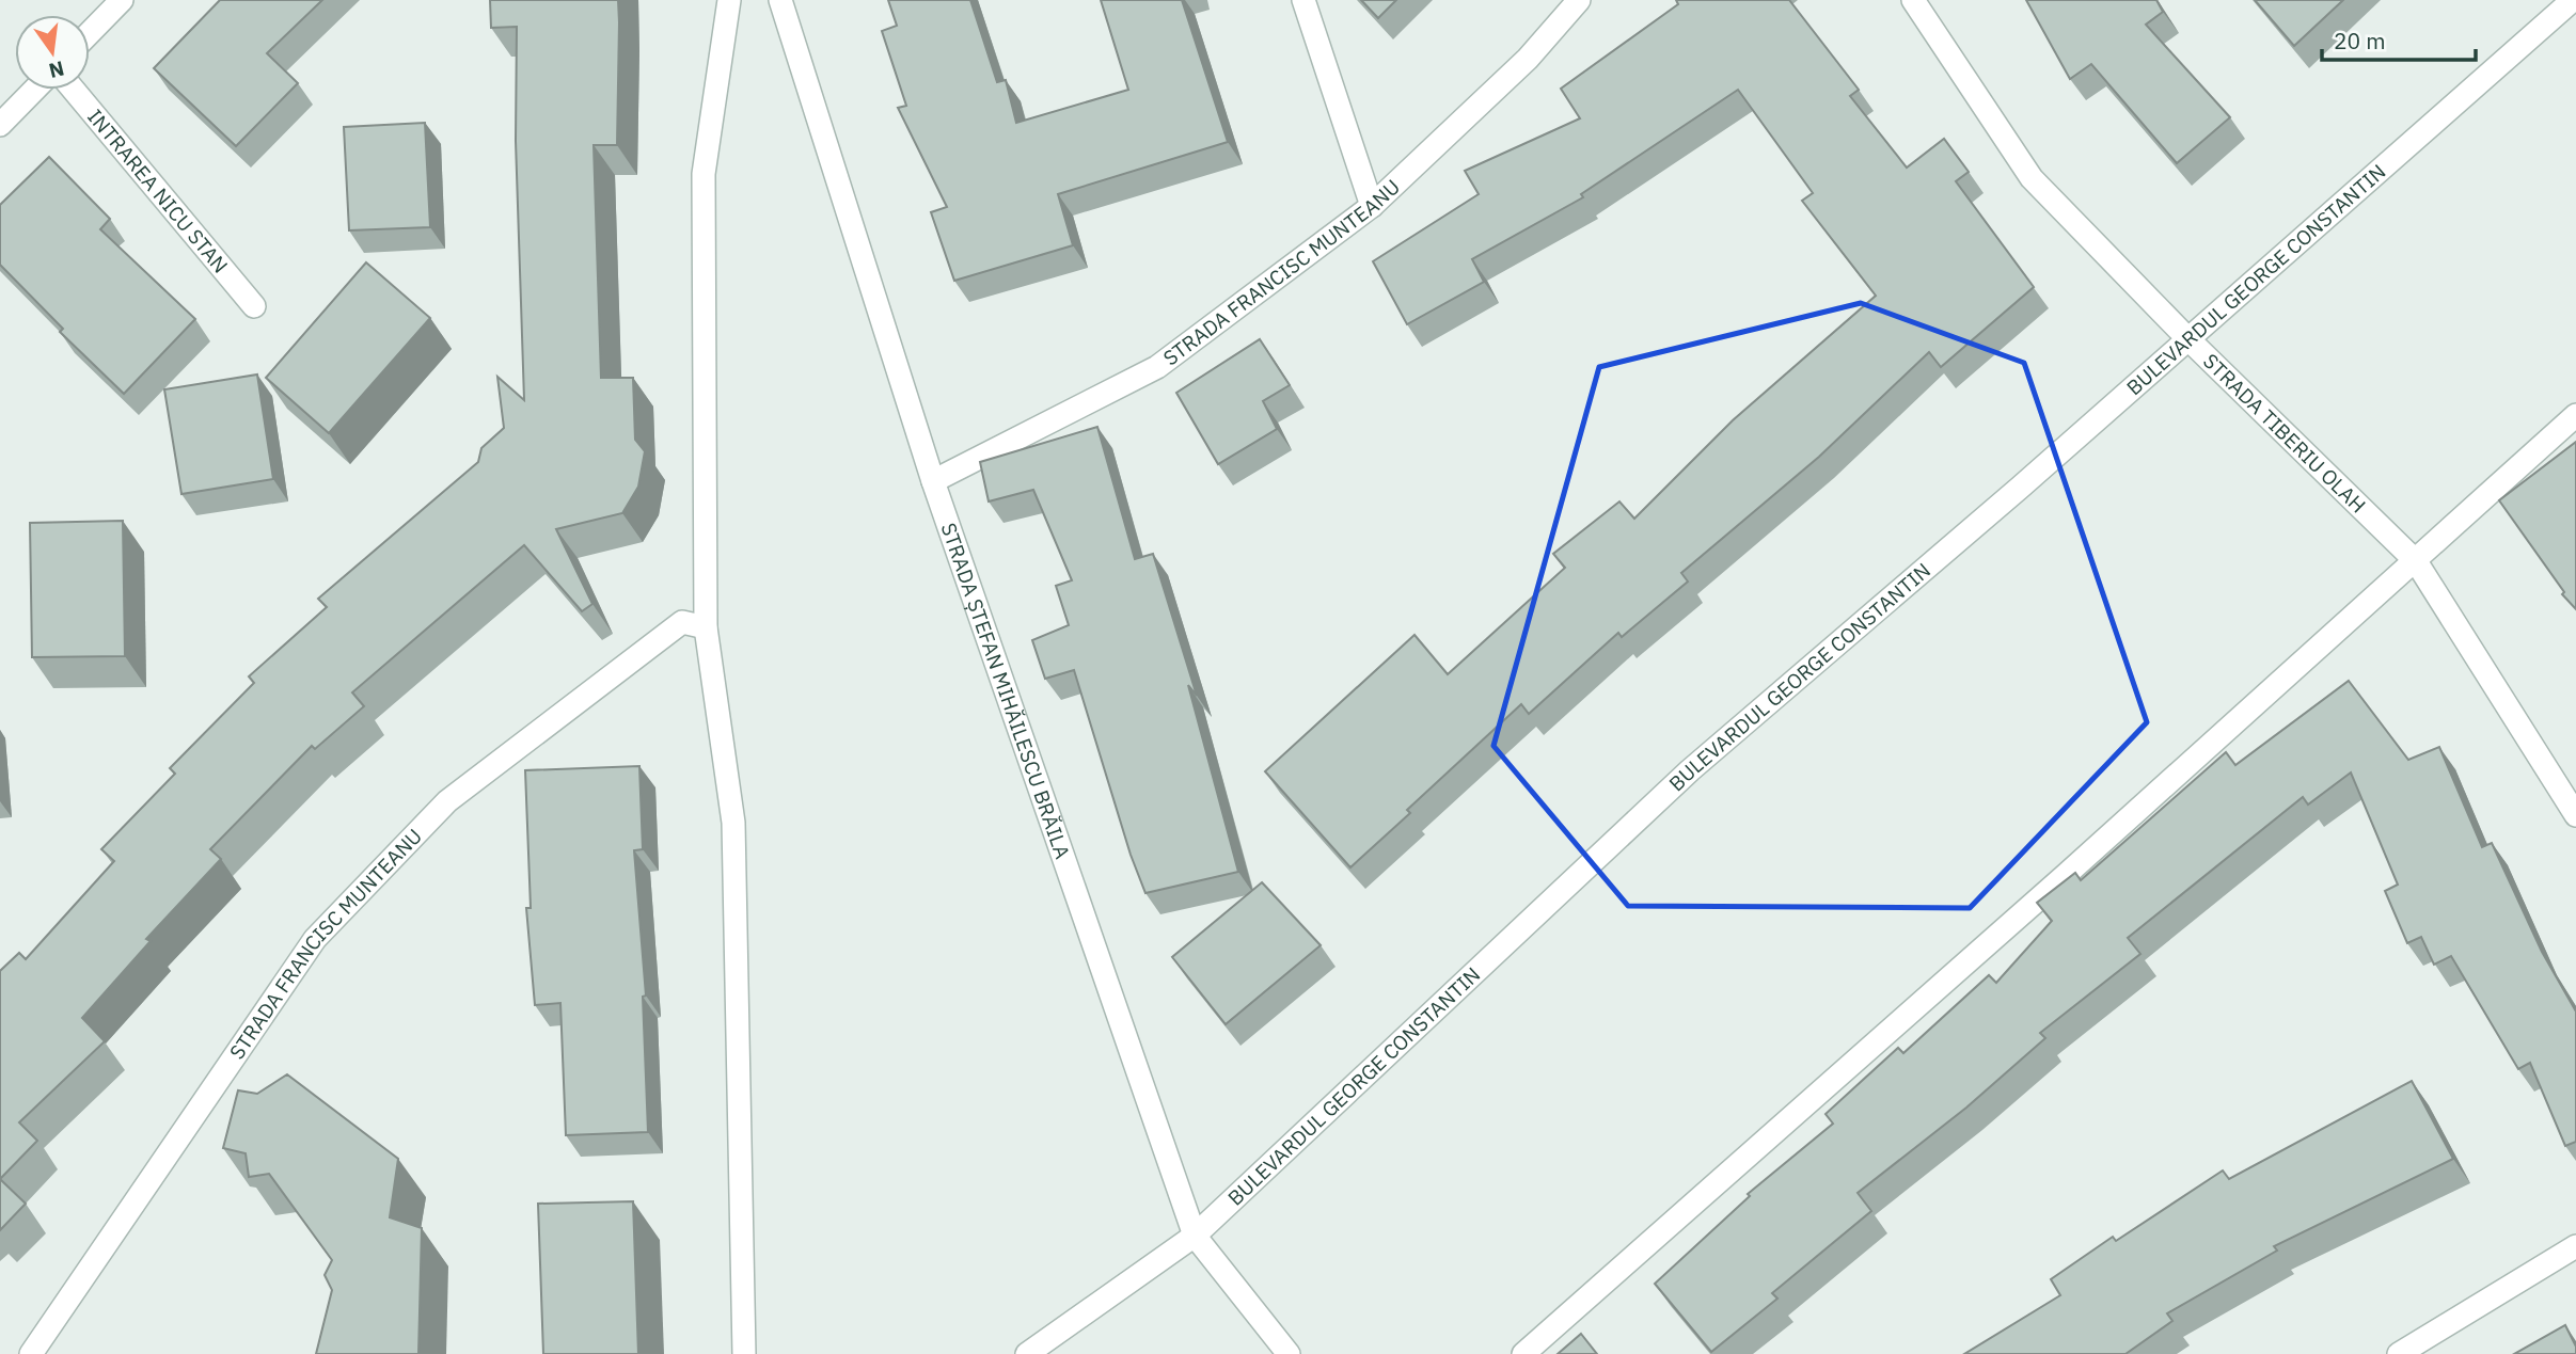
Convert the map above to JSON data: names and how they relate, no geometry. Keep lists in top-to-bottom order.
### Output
{
  "streets": {
    "street": [
      "INTRAREA NICU STAN",
      "STRADA FRANCISC MUNTEANU",
      "BULEVARDUL GEORGE CONSTANTIN",
      "STRADA TIBERIU OLAH",
      "STRADA ȘTEFAN MIHĂILESCU BRĂILA"
    ]
  },
  "crossings": [
    ["STRADA FRANCISC MUNTEANU", "STRADA ȘTEFAN MIHĂILESCU BRĂILA"],
    ["BULEVARDUL GEORGE CONSTANTIN", "STRADA TIBERIU OLAH"],
    ["BULEVARDUL GEORGE CONSTANTIN", "STRADA ȘTEFAN MIHĂILESCU BRĂILA"]
  ],
  "scale_bar": "20 m",
  "north": "bottom"
}
